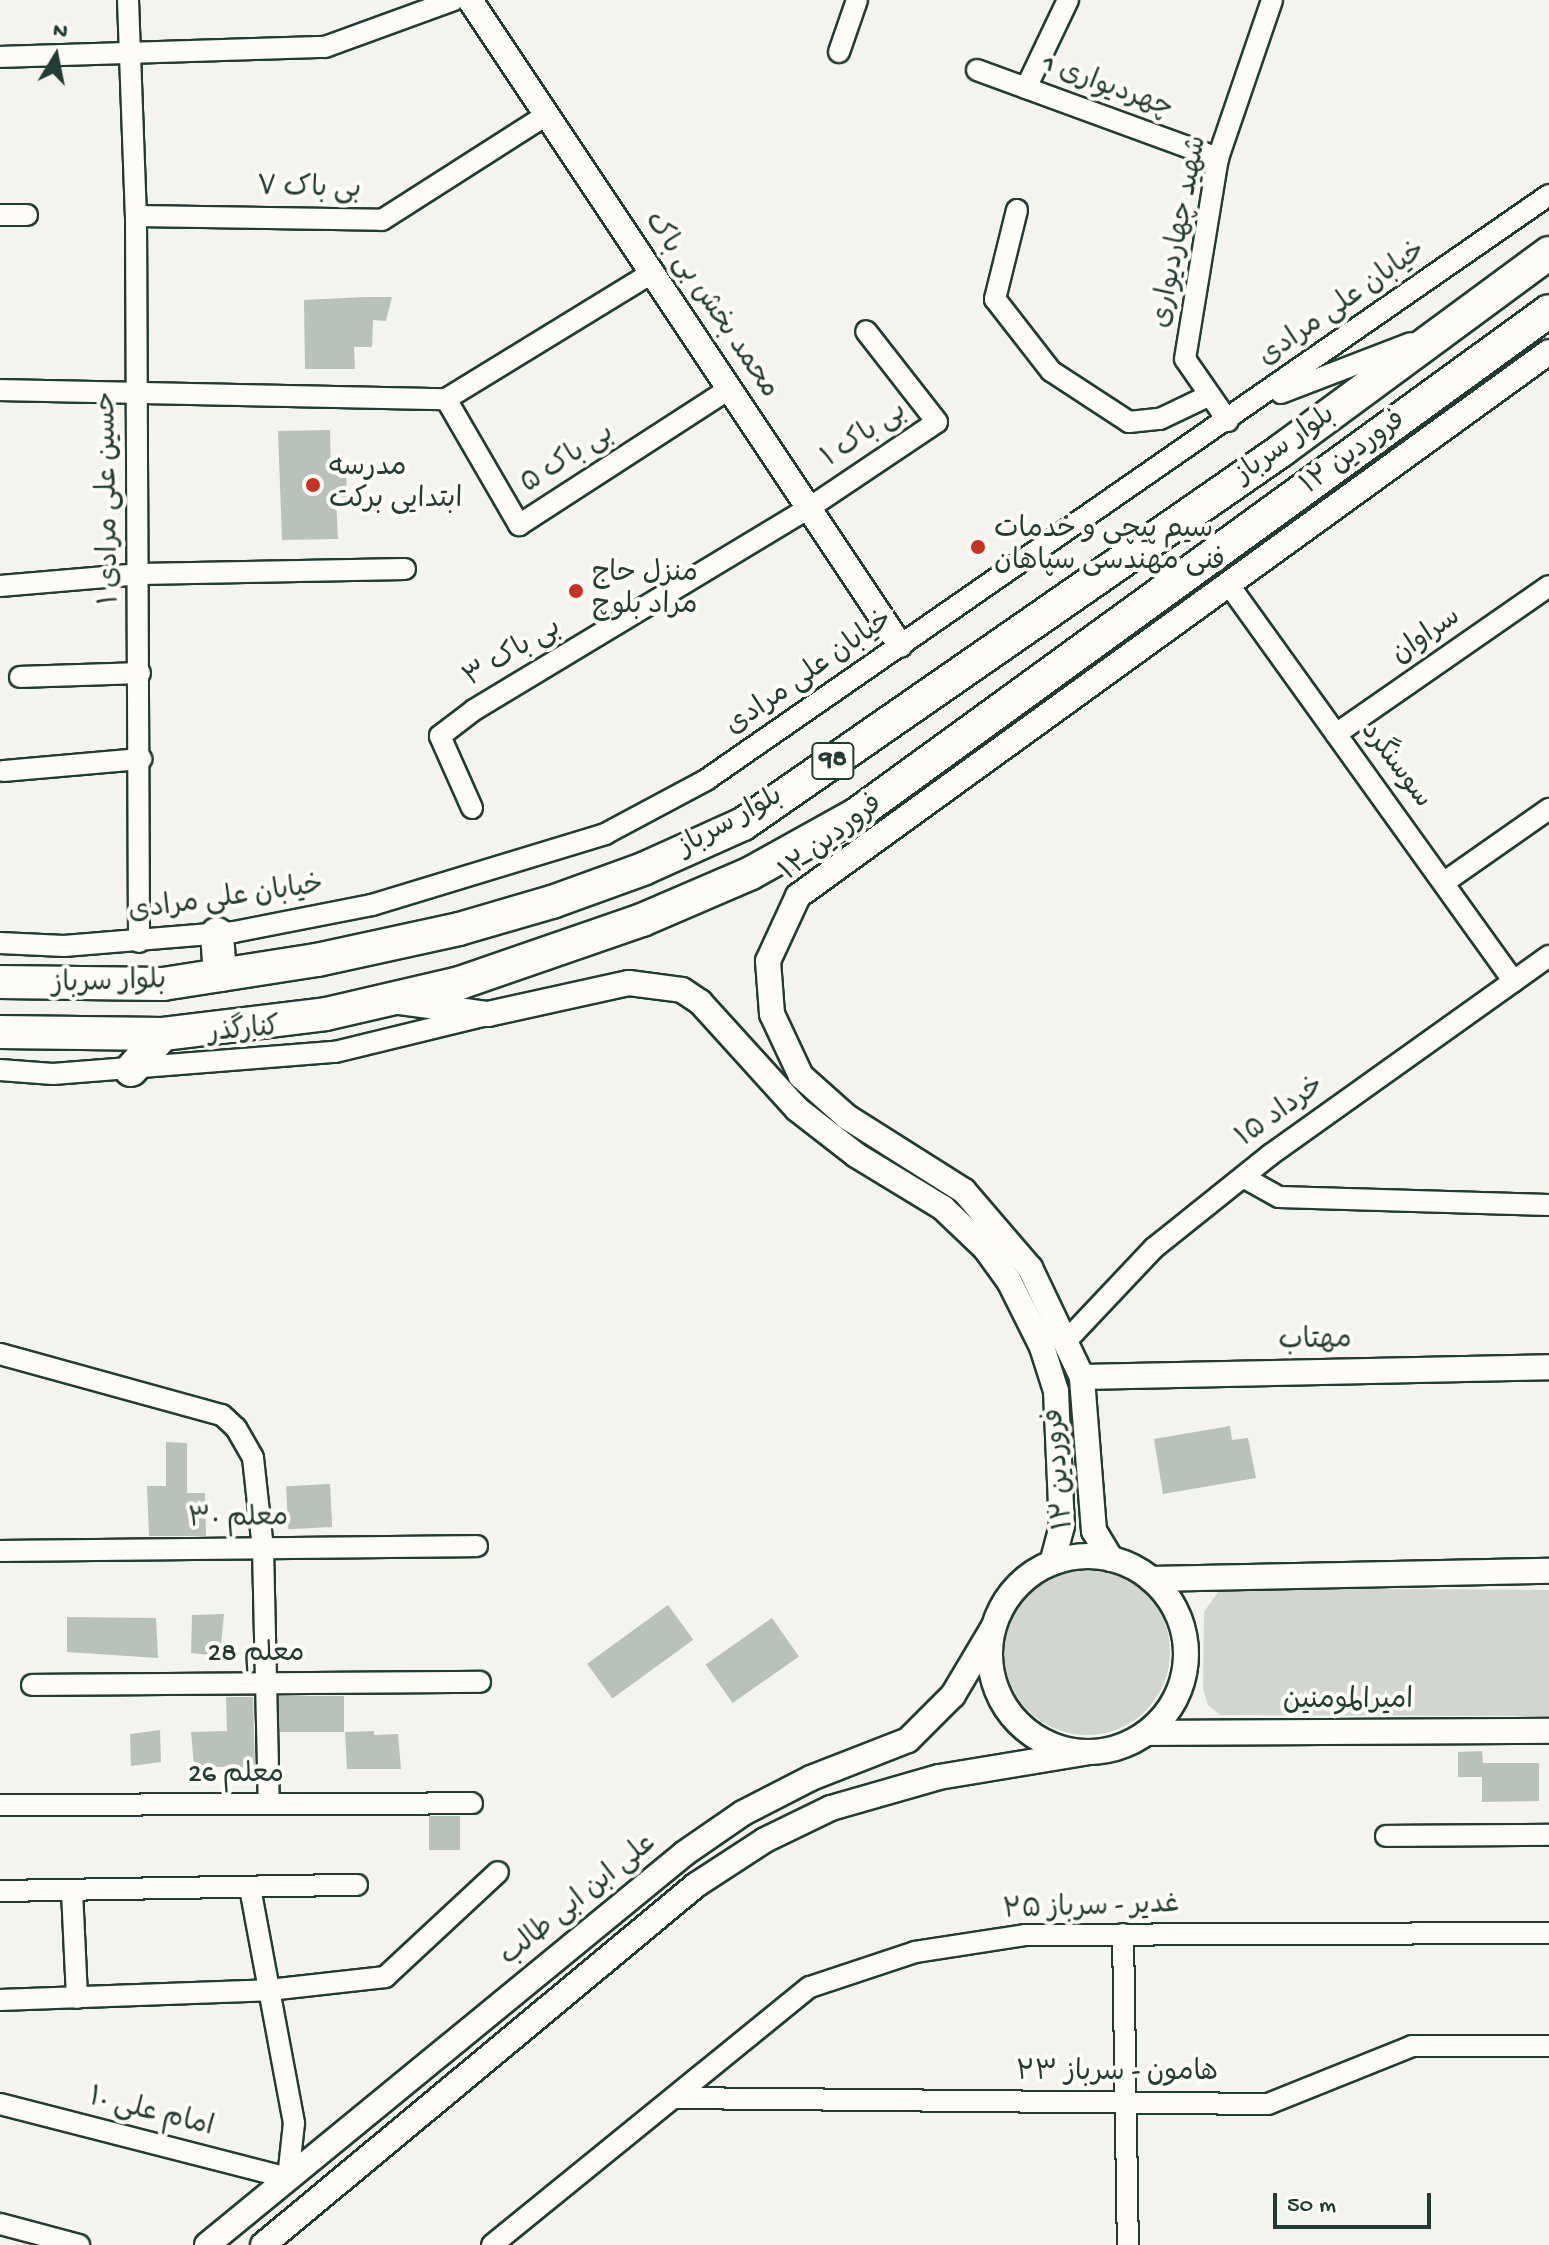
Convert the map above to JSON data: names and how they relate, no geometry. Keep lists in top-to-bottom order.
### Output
{
  "streets": {
    "highway": ["بلوار سرباز", "98"],
    "street": [
      "چهردیواری 1",
      "بی باک ۷",
      "شهید چهاردیواری",
      "خیابان علی مرادی",
      "محمد بخش بی باک",
      "بی باک ۱",
      "۱۲ فروردین",
      "بی باک ۵",
      "حسین علی مرادی ۱",
      "سراوان",
      "بی باک ۳",
      "سوسنگرد",
      "کنارگذر",
      "۱۵ خرداد",
      "مهتاب",
      "معلم ۳۰",
      "معلم 28",
      "امیرالمومنین",
      "معلم 26",
      "علی ابن ابی طالب",
      "غدیر - سرباز ۲۵",
      "هامون - سرباز ۲۳",
      "امام علی ۱۰"
    ]
  },
  "crossings": [
    ["چهردیواری 1", "شهید چهاردیواری"],
    ["بی باک ۷", "محمد بخش بی باک"],
    ["بی باک ۷", "حسین علی مرادی ۱"],
    ["شهید چهاردیواری", "خیابان علی مرادی"],
    ["خیابان علی مرادی", "محمد بخش بی باک"],
    ["خیابان علی مرادی", "حسین علی مرادی ۱"],
    ["محمد بخش بی باک", "بی باک ۱"],
    ["محمد بخش بی باک", "بی باک ۵"],
    ["محمد بخش بی باک", "بی باک ۳"],
    ["بی باک ۱", "بی باک ۳"],
    ["بلوار سرباز", "۱۲ فروردین"],
    ["۱۲ فروردین", "سوسنگرد"],
    ["۱۲ فروردین", "کنارگذر"],
    ["۱۲ فروردین", "۱۵ خرداد"],
    ["۱۲ فروردین", "مهتاب"],
    ["۱۲ فروردین", "امیرالمومنین"],
    ["۱۲ فروردین", "علی ابن ابی طالب"],
    ["سراوان", "سوسنگرد"],
    ["سوسنگرد", "۱۵ خرداد"],
    ["امیرالمومنین", "علی ابن ابی طالب"],
    ["علی ابن ابی طالب", "امام علی ۱۰"],
    ["غدیر - سرباز ۲۵", "هامون - سرباز ۲۳"]
  ],
  "places": ["مدرسه ابتدایی برکت", "سیم پیچی و خدمات فنی مهندسی سپاهان", "منزل حاج مراد بلوچ"],
  "scale_bar": "50 m",
  "north": "top"
}
